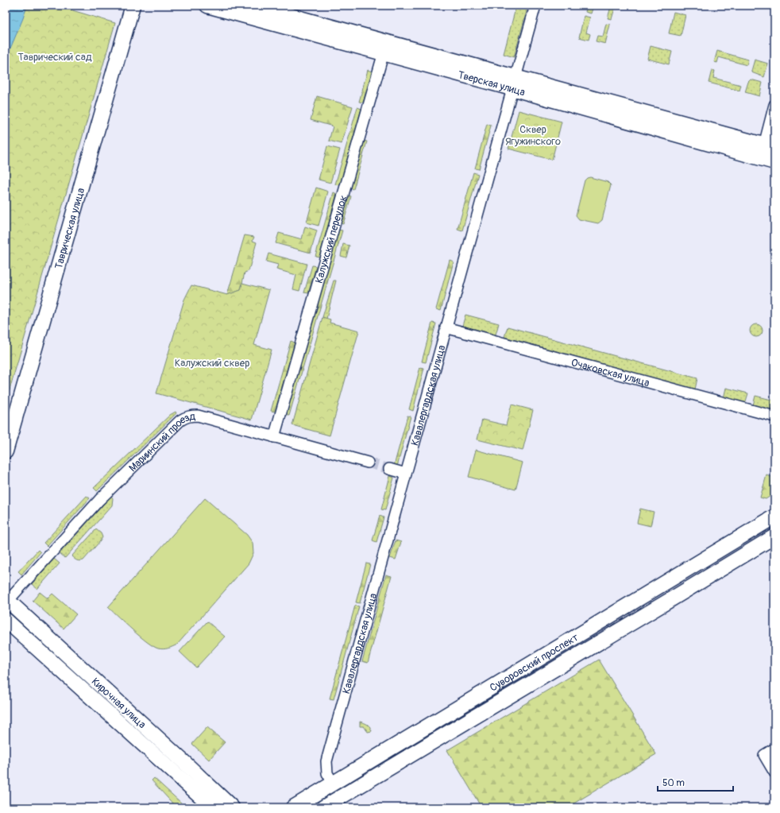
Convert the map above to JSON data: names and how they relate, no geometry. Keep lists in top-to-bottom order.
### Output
{
  "streets": {
    "main road": [
      "Тверская улица",
      "Таврическая улица",
      "Суворовский проспект",
      "Кирочная улица"
    ],
    "street": [
      "Калужский переулок",
      "Очаковская улица",
      "Кавалергардская улица",
      "Мариинский проезд"
    ]
  },
  "crossings": [
    ["Тверская улица", "Калужский переулок"],
    ["Тверская улица", "Кавалергардская улица"],
    ["Калужский переулок", "Мариинский проезд"],
    ["Очаковская улица", "Кавалергардская улица"],
    ["Кавалергардская улица", "Суворовский проспект"],
    ["Мариинский проезд", "Кирочная улица"]
  ],
  "parks": ["Таврический сад", "Сквер Ягужинского", "Калужский сквер"],
  "scale_bar": "50 m"
}
